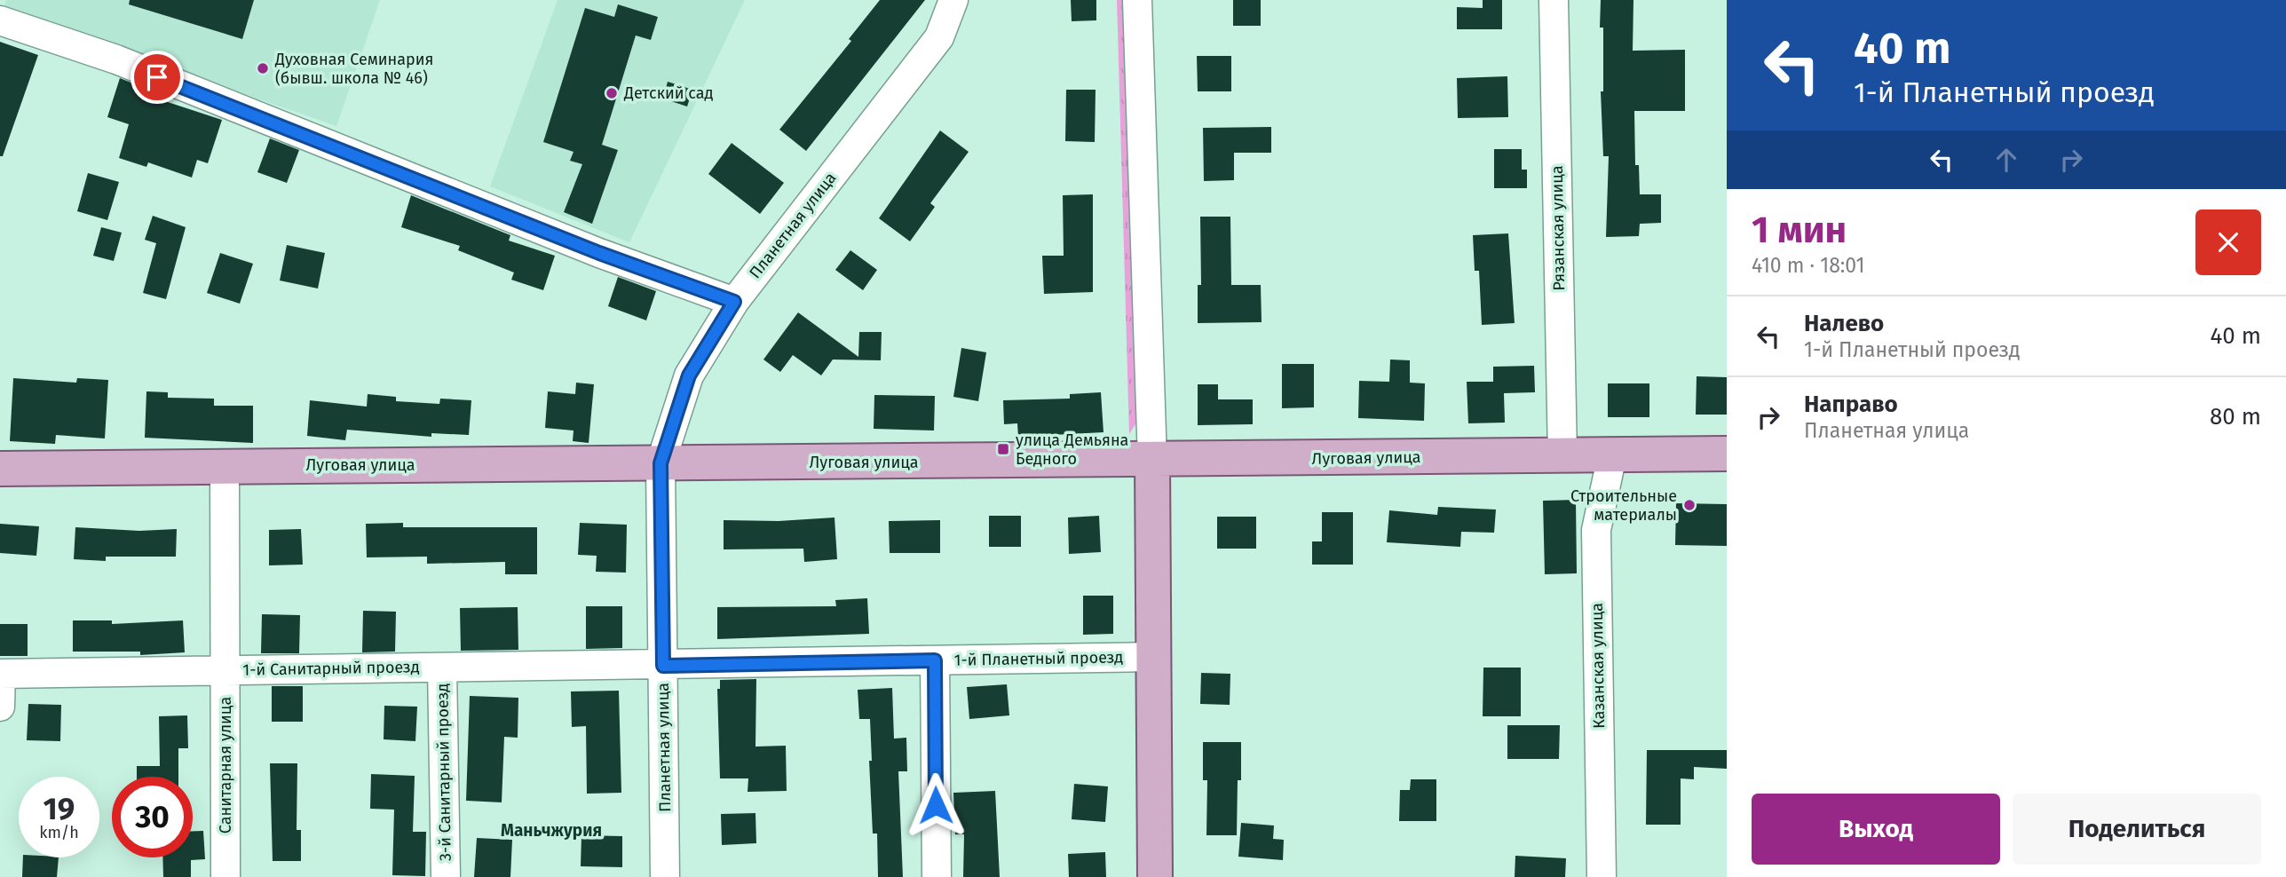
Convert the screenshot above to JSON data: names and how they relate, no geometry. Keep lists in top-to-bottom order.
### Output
{
  "streets": {
    "main road": ["Луговая улица"],
    "street": [
      "Планетная улица",
      "Рязанская улица",
      "1-й Планетный проезд",
      "Казанская улица",
      "1-й Санитарный проезд",
      "Санитарная улица",
      "3-й Санитарный проезд"
    ]
  },
  "crossings": [
    ["Планетная улица", "Луговая улица"],
    ["Планетная улица", "1-й Планетный проезд"],
    ["Планетная улица", "1-й Санитарный проезд"],
    ["Рязанская улица", "Луговая улица"],
    ["Луговая улица", "Казанская улица"],
    ["Луговая улица", "Санитарная улица"],
    ["1-й Планетный проезд", "1-й Санитарный проезд"],
    ["1-й Санитарный проезд", "Санитарная улица"],
    ["1-й Санитарный проезд", "3-й Санитарный проезд"]
  ],
  "districts": ["Маньчжурия"],
  "places": {
    "other": ["Духовная Семинария (бывш. школа № 46)", "Детский сад", "Строительные материалы"],
    "transit": ["улица Демьяна Бедного"]
  },
  "page": {
    "turn": ["40 m", "1-й Планетный проезд"],
    "heading": ["1 мин", "410 m · 18:01"],
    "list": [
      {
        "name": "Налево",
        "note": "1-й Планетный проезд",
        "value": "40 m"
      },
      {
        "name": "Направо",
        "note": "Планетная улица",
        "value": "80 m"
      }
    ],
    "speed": "19 km/h",
    "limit": "30",
    "buttons": ["Выход", "Поделиться"]
  }
}
